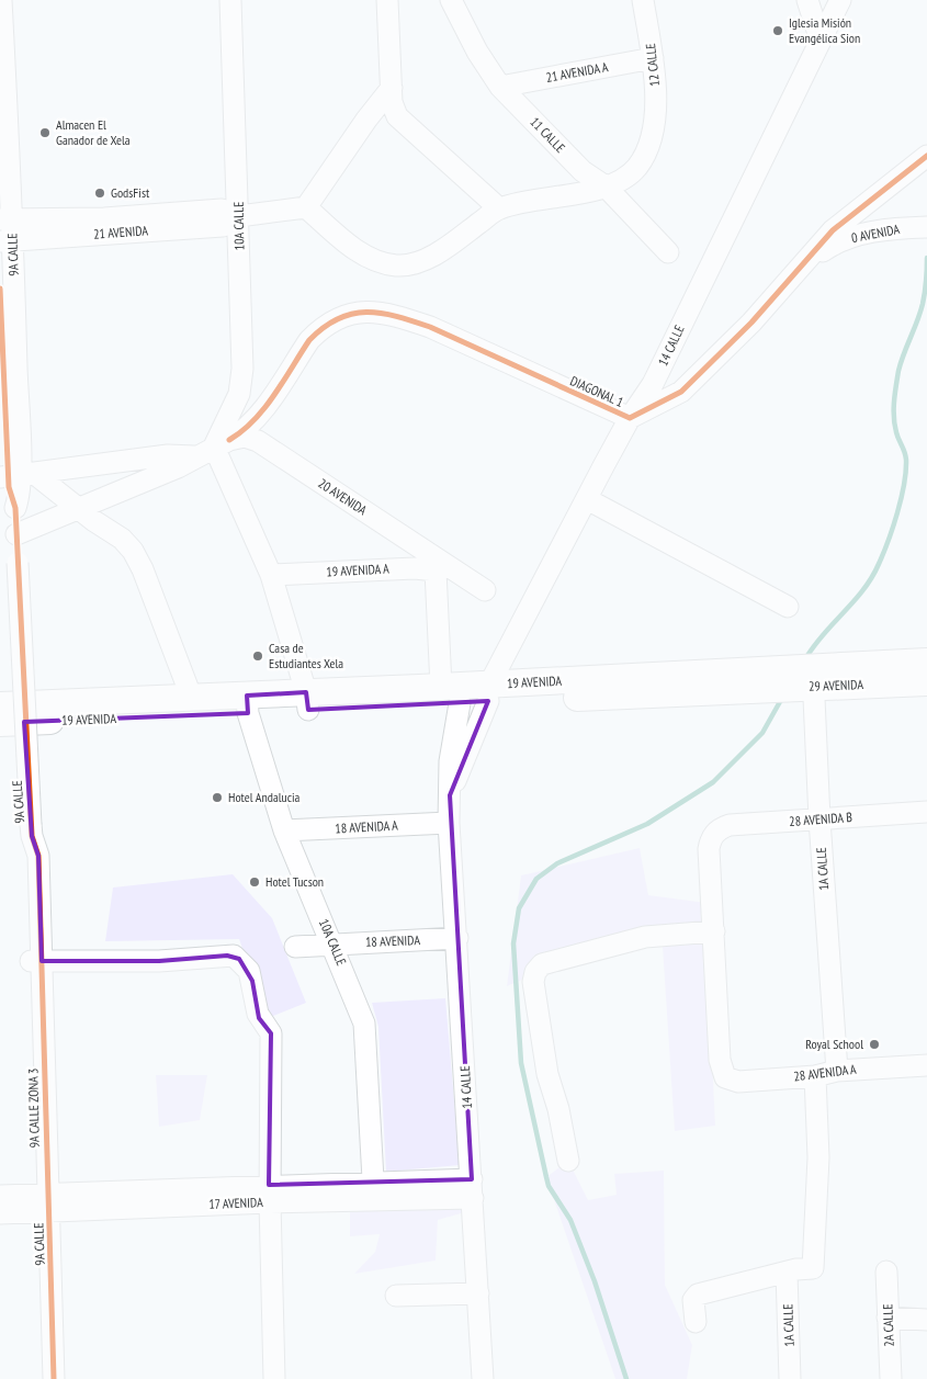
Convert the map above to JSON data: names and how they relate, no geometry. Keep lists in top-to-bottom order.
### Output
{
  "streets": {
    "main road": ["19 AVENIDA", "29 AVENIDA"],
    "street": [
      "12 CALLE",
      "21 AVENIDA A",
      "11 CALLE",
      "10A CALLE",
      "21 AVENIDA",
      "0 AVENIDA",
      "9A CALLE",
      "14 CALLE",
      "DIAGONAL 1",
      "20 AVENIDA",
      "19 AVENIDA A",
      "28 AVENIDA B",
      "18 AVENIDA A",
      "1A CALLE",
      "18 AVENIDA",
      "28 AVENIDA A",
      "9A CALLE ZONA 3",
      "17 AVENIDA",
      "2A CALLE"
    ]
  },
  "crossings": [
    ["12 CALLE", "21 AVENIDA A"],
    ["12 CALLE", "11 CALLE"],
    ["21 AVENIDA A", "11 CALLE"],
    ["10A CALLE", "21 AVENIDA"],
    ["10A CALLE", "DIAGONAL 1"],
    ["10A CALLE", "20 AVENIDA"],
    ["10A CALLE", "19 AVENIDA"],
    ["10A CALLE", "18 AVENIDA A"],
    ["10A CALLE", "18 AVENIDA"],
    ["10A CALLE", "17 AVENIDA"],
    ["21 AVENIDA", "9A CALLE"],
    ["0 AVENIDA", "DIAGONAL 1"],
    ["9A CALLE", "20 AVENIDA"],
    ["9A CALLE", "9A CALLE ZONA 3"],
    ["9A CALLE", "17 AVENIDA"],
    ["14 CALLE", "DIAGONAL 1"],
    ["14 CALLE", "20 AVENIDA"],
    ["14 CALLE", "19 AVENIDA A"],
    ["14 CALLE", "19 AVENIDA"],
    ["14 CALLE", "18 AVENIDA A"],
    ["14 CALLE", "18 AVENIDA"],
    ["14 CALLE", "17 AVENIDA"],
    ["DIAGONAL 1", "20 AVENIDA"],
    ["20 AVENIDA", "19 AVENIDA A"],
    ["19 AVENIDA", "29 AVENIDA"],
    ["29 AVENIDA", "1A CALLE"],
    ["28 AVENIDA B", "1A CALLE"],
    ["28 AVENIDA B", "28 AVENIDA A"],
    ["1A CALLE", "28 AVENIDA A"],
    ["9A CALLE ZONA 3", "17 AVENIDA"]
  ],
  "places": [
    "Iglesia Misión Evangélica Sion",
    "Almacen El Ganador de Xela",
    "GodsFist",
    "Casa de Estudiantes Xela",
    "Hotel Andalucia",
    "Hotel Tucson",
    "Royal School"
  ]
}
